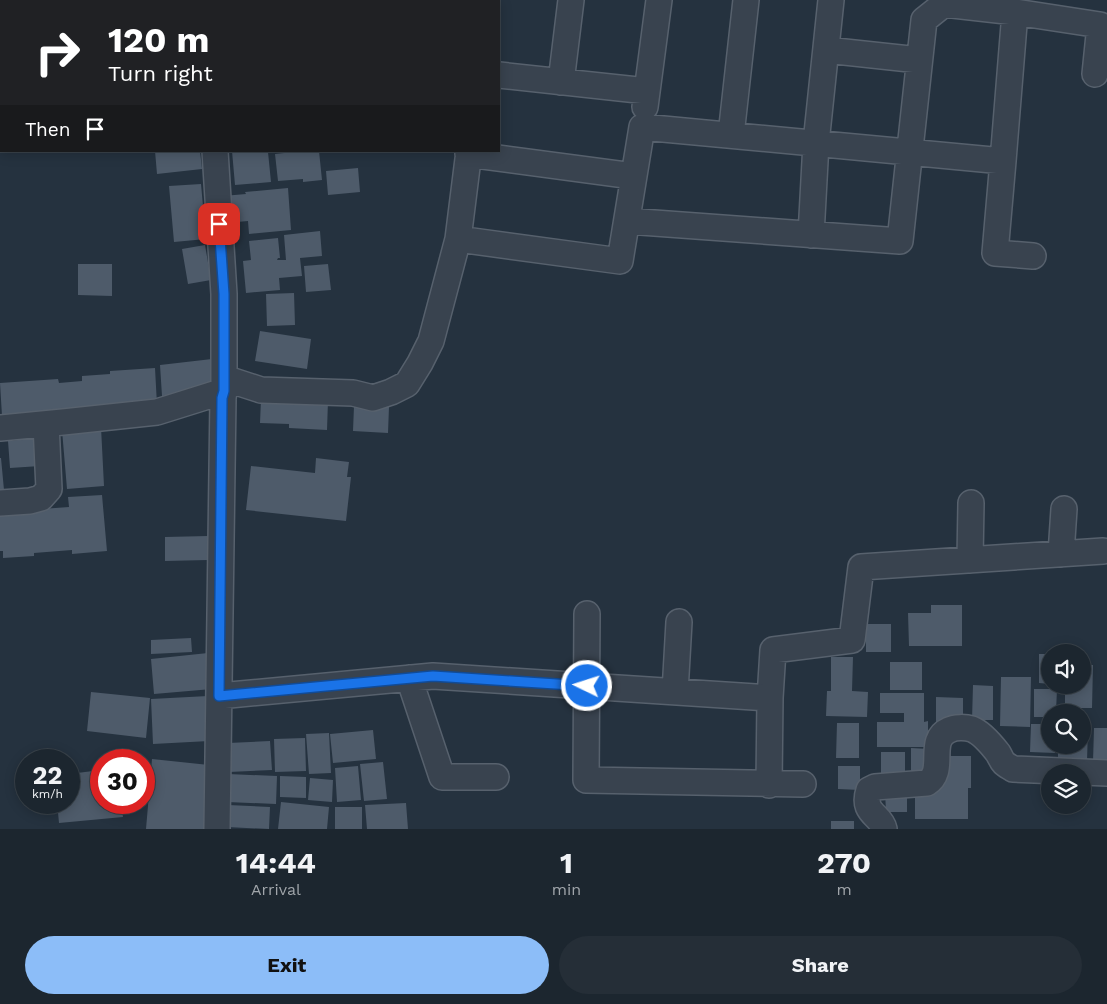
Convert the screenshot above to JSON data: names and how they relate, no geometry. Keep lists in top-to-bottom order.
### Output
{
  "page": {
    "turn": ["120 m", "Turn right"],
    "then": "Then",
    "speed": "22 km/h",
    "limit": "30",
    "eta": [
      "14:44",
      "Arrival",
      "1",
      "min",
      "270",
      "m"
    ],
    "buttons": ["Exit", "Share"]
  }
}
